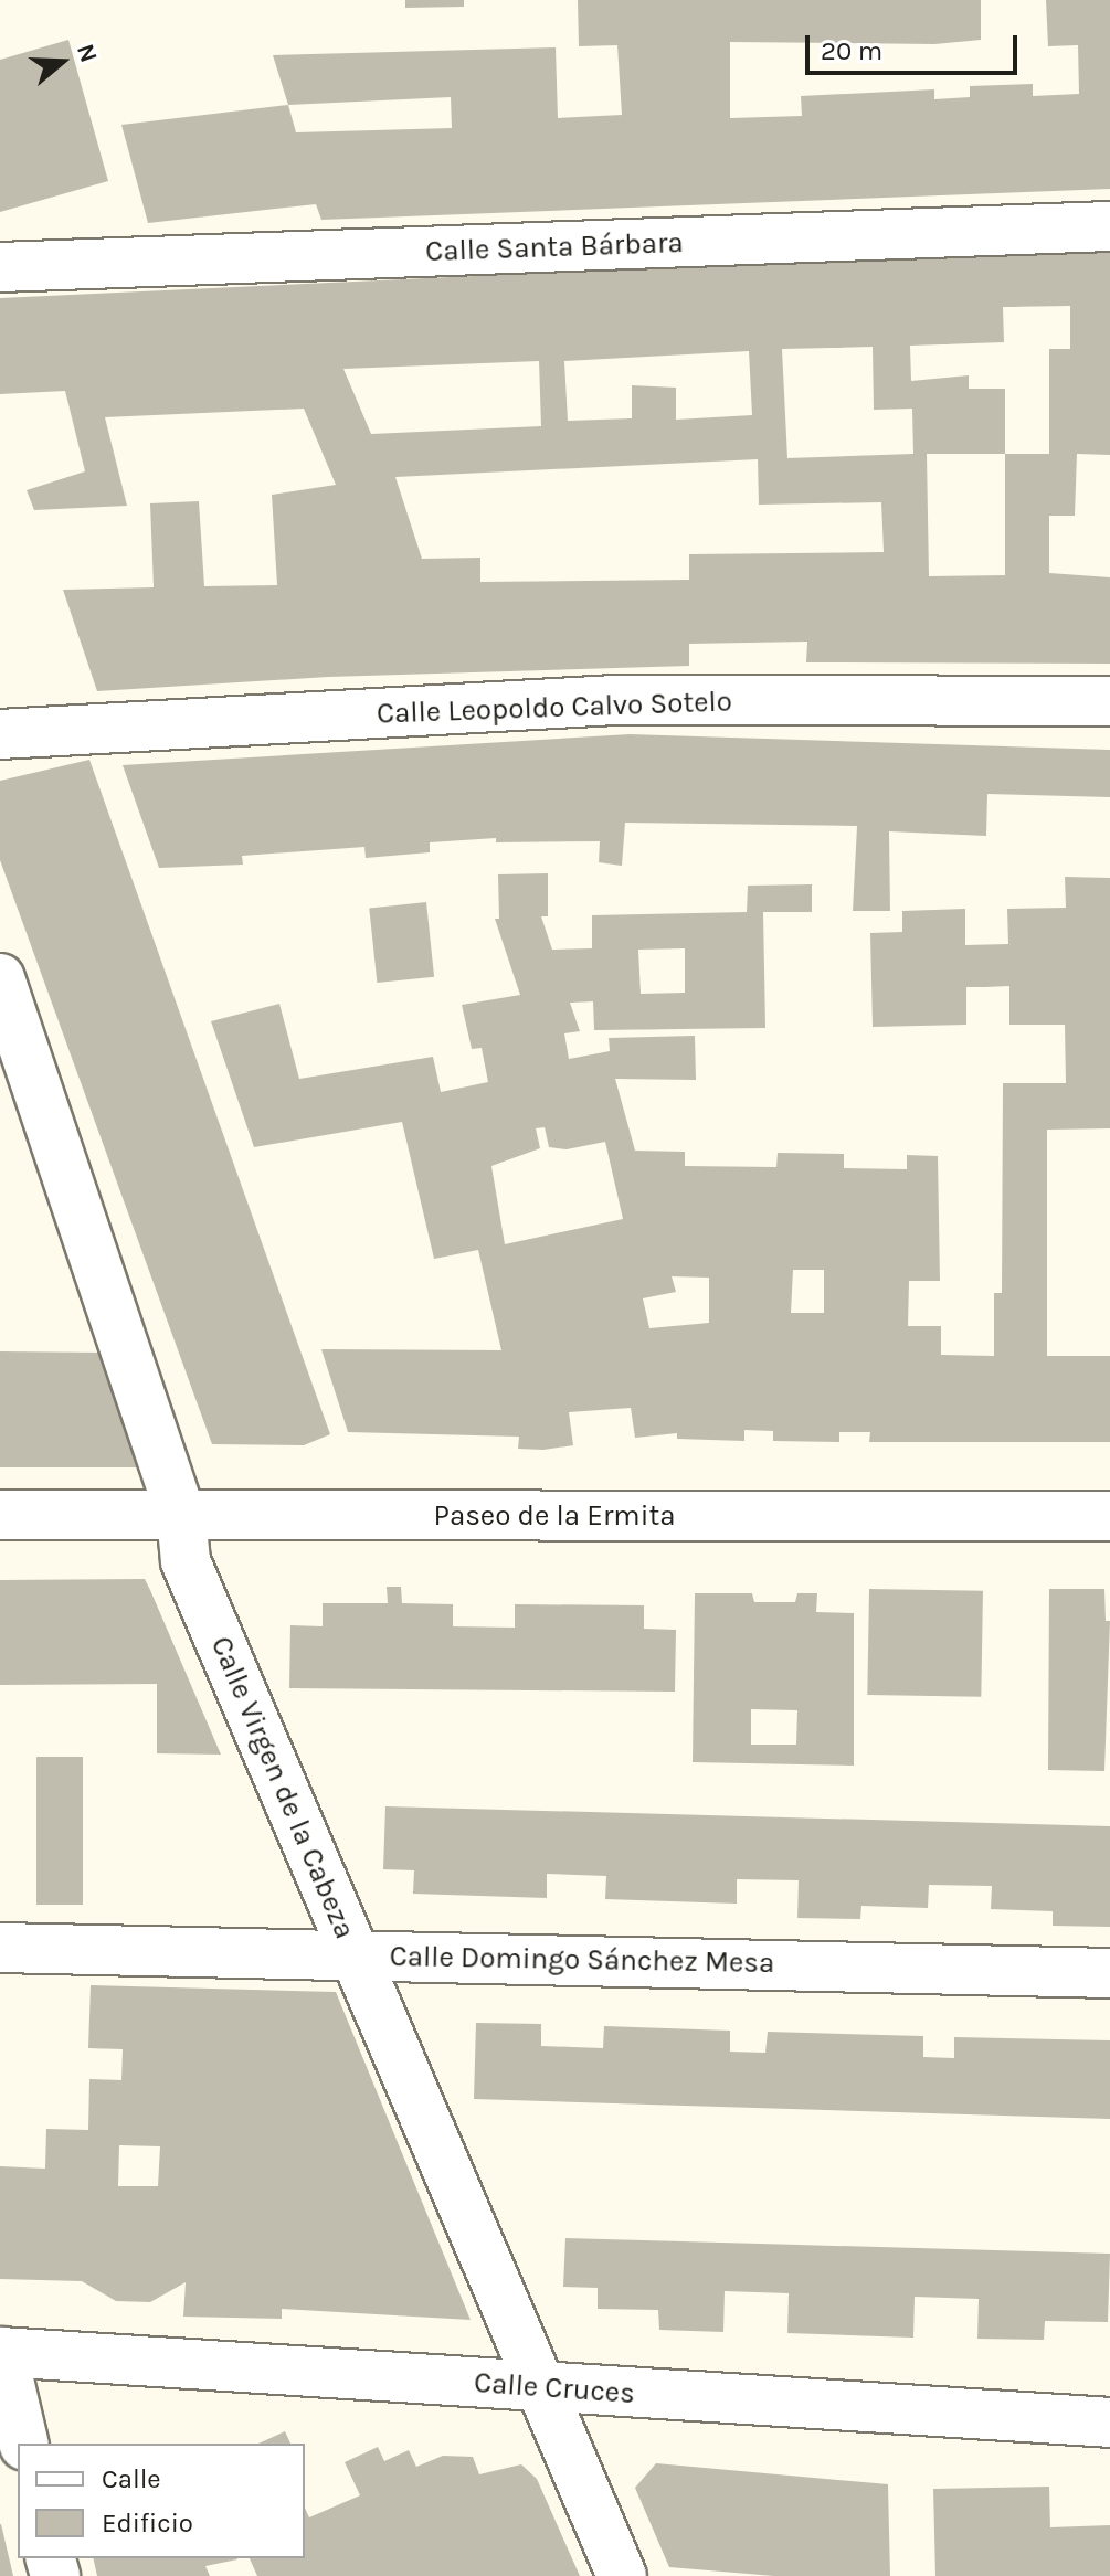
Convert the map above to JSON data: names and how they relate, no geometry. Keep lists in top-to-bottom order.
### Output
{
  "streets": {
    "street": [
      "Calle Santa Bárbara",
      "Calle Leopoldo Calvo Sotelo",
      "Paseo de la Ermita",
      "Calle Virgen de la Cabeza",
      "Calle Domingo Sánchez Mesa",
      "Calle Cruces"
    ]
  },
  "crossings": [
    ["Paseo de la Ermita", "Calle Virgen de la Cabeza"],
    ["Calle Virgen de la Cabeza", "Calle Domingo Sánchez Mesa"],
    ["Calle Virgen de la Cabeza", "Calle Cruces"]
  ],
  "legend": ["Calle", "Edificio"],
  "scale_bar": "20 m",
  "north": "right"
}
